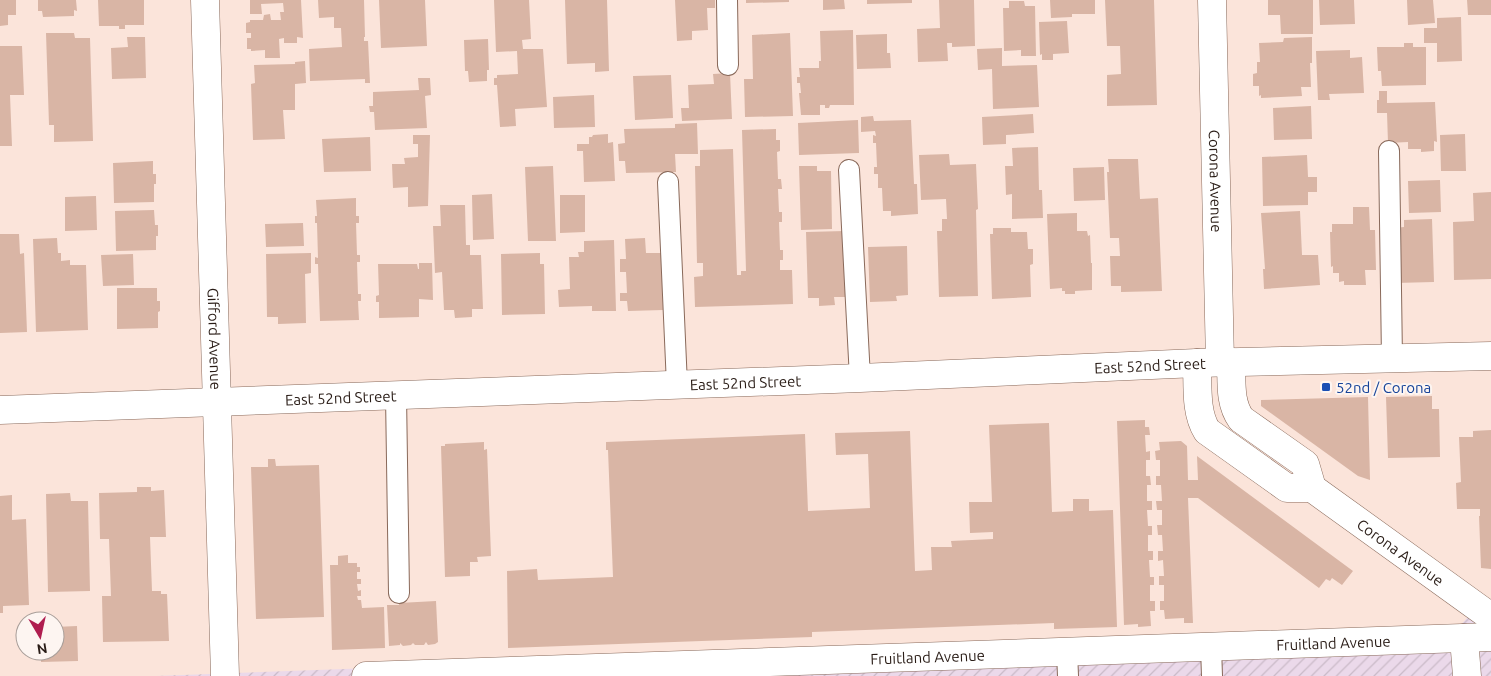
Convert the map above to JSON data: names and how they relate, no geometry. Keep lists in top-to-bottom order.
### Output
{
  "streets": {
    "street": [
      "Corona Avenue",
      "Gifford Avenue",
      "East 52nd Street",
      "Fruitland Avenue"
    ]
  },
  "crossings": [
    ["Corona Avenue", "East 52nd Street"],
    ["Gifford Avenue", "East 52nd Street"]
  ],
  "places": {
    "transit": ["52nd / Corona"]
  },
  "north": "bottom"
}
